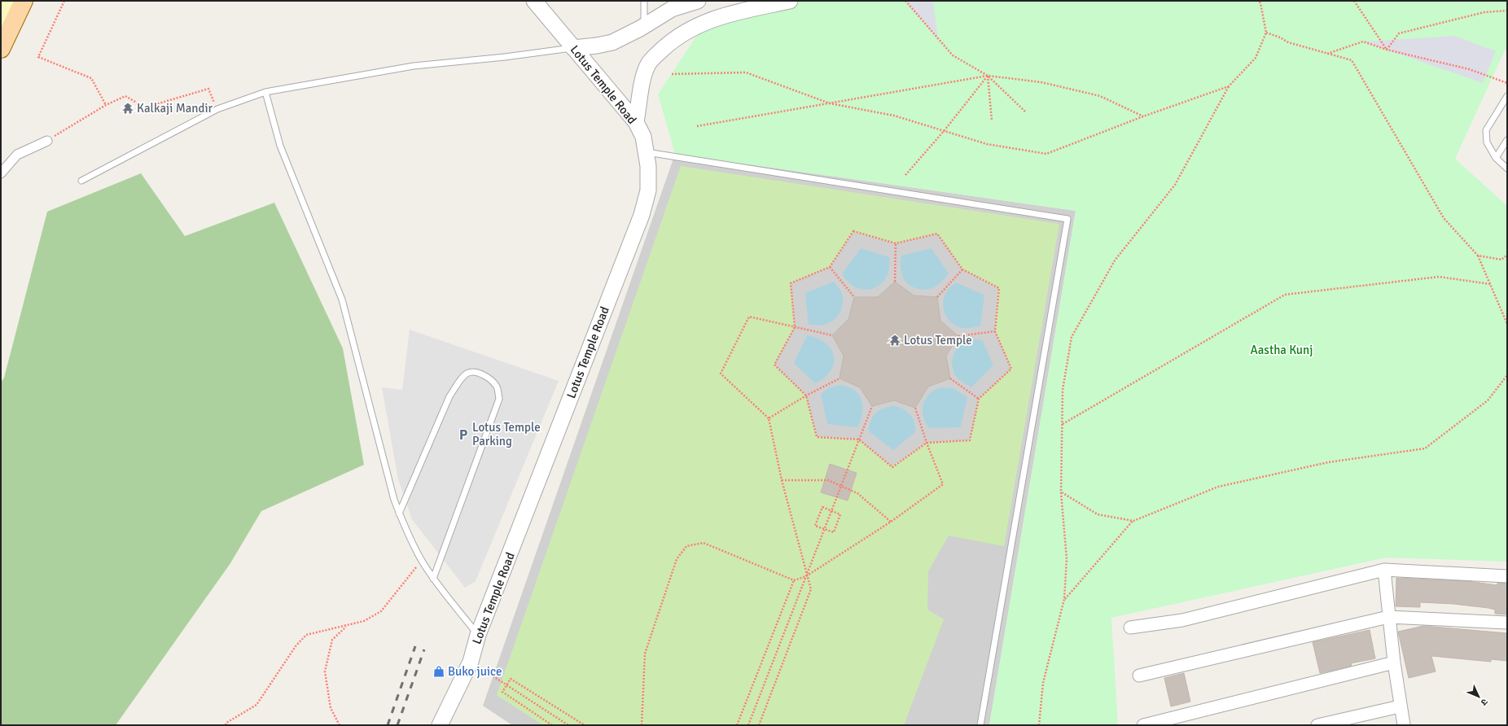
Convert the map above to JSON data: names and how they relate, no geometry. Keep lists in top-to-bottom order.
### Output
{
  "streets": {
    "street": ["Lotus Temple Road"]
  },
  "parks": ["Aastha Kunj"],
  "places": {
    "temple": ["Kalkaji Mandir", "Lotus Temple"],
    "parking": ["Lotus Temple Parking"],
    "shop": ["Buko juice"]
  },
  "north": "bottom right"
}
